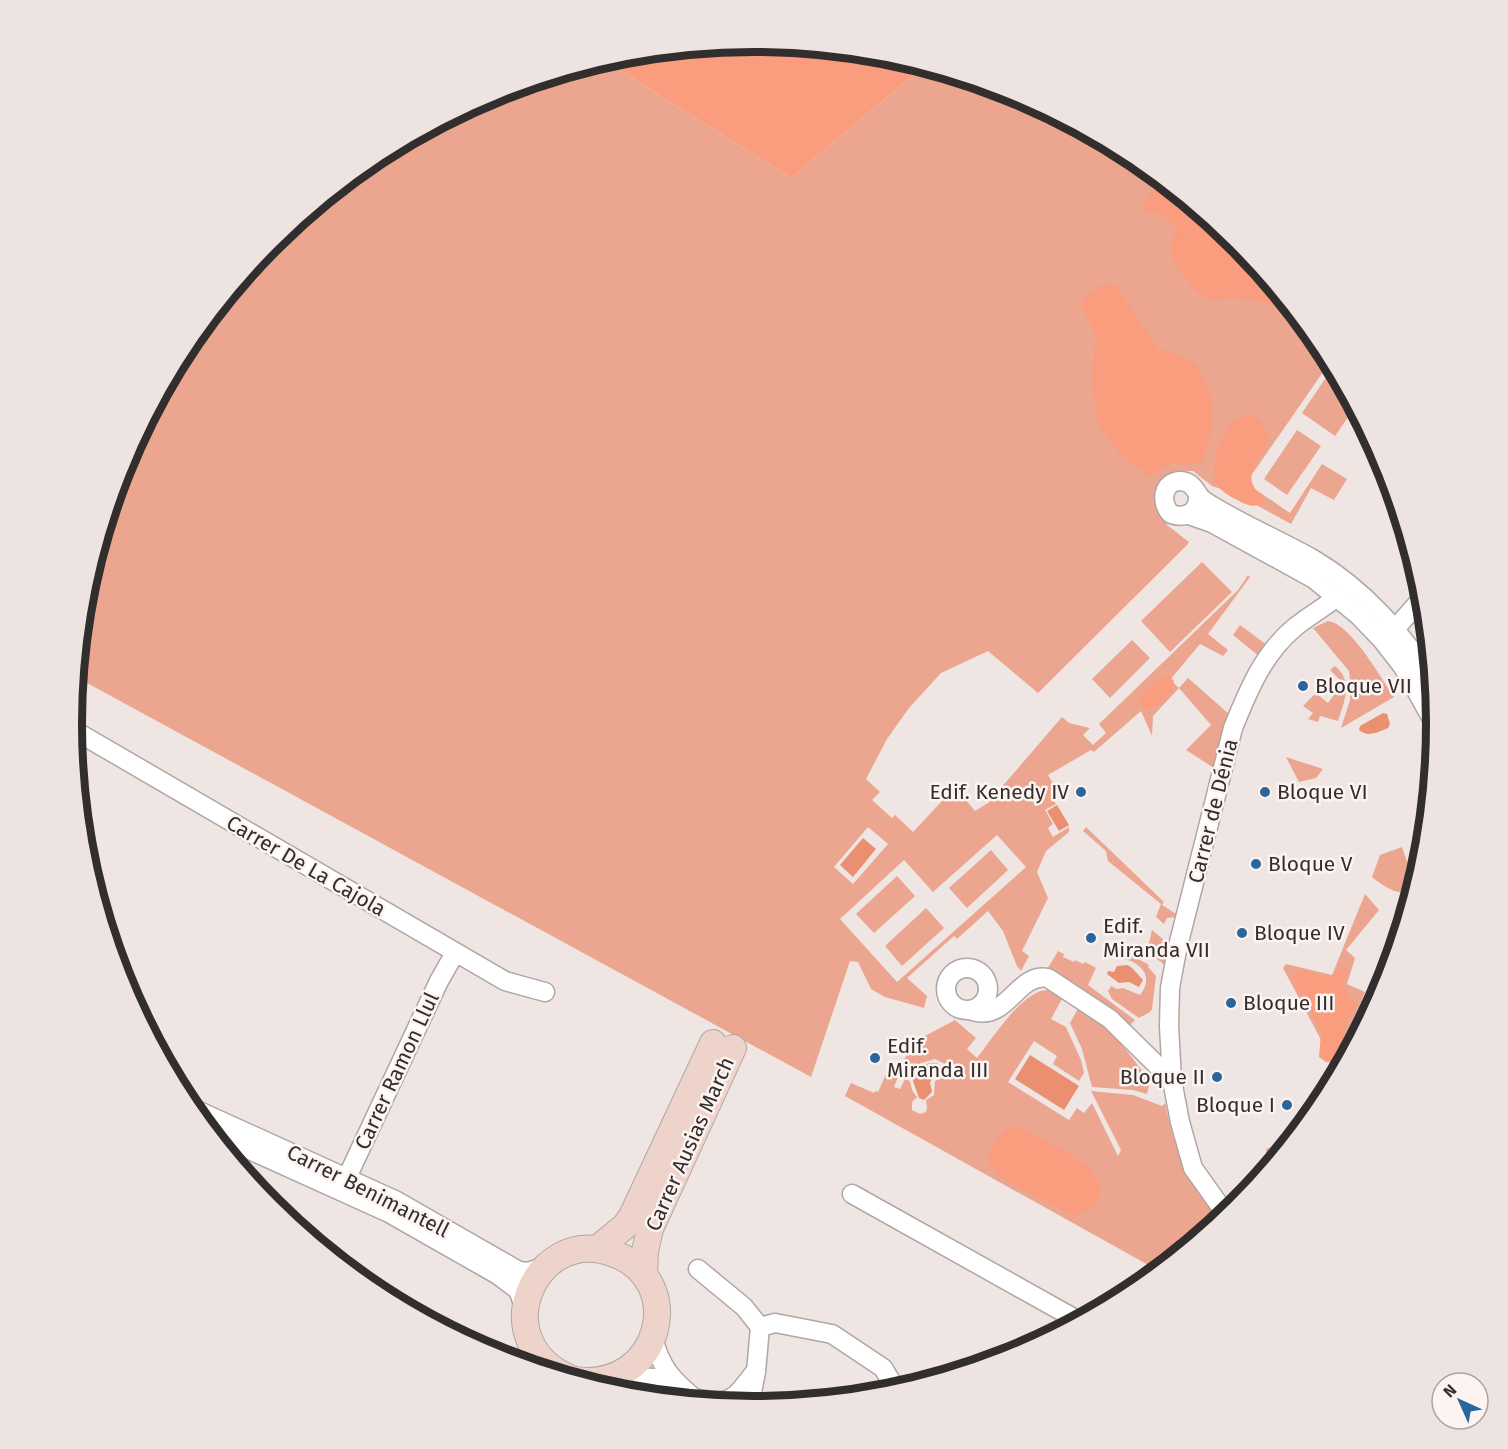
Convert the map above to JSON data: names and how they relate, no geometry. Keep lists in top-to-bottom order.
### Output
{
  "streets": {
    "main road": ["Carrer Ausias March"],
    "street": [
      "Carrer de Dénia",
      "Carrer De La Cajola",
      "Carrer Ramon Llul",
      "Carrer Benimantell"
    ]
  },
  "crossings": [
    ["Carrer De La Cajola", "Carrer Ramon Llul"],
    ["Carrer Ramon Llul", "Carrer Benimantell"]
  ],
  "places": [
    "Bloque VII",
    "Edif. Kenedy IV",
    "Bloque VI",
    "Bloque V",
    "Bloque IV",
    "Edif. Miranda VII",
    "Bloque III",
    "Edif. Miranda III",
    "Bloque II",
    "Bloque I"
  ],
  "north": "top left"
}
